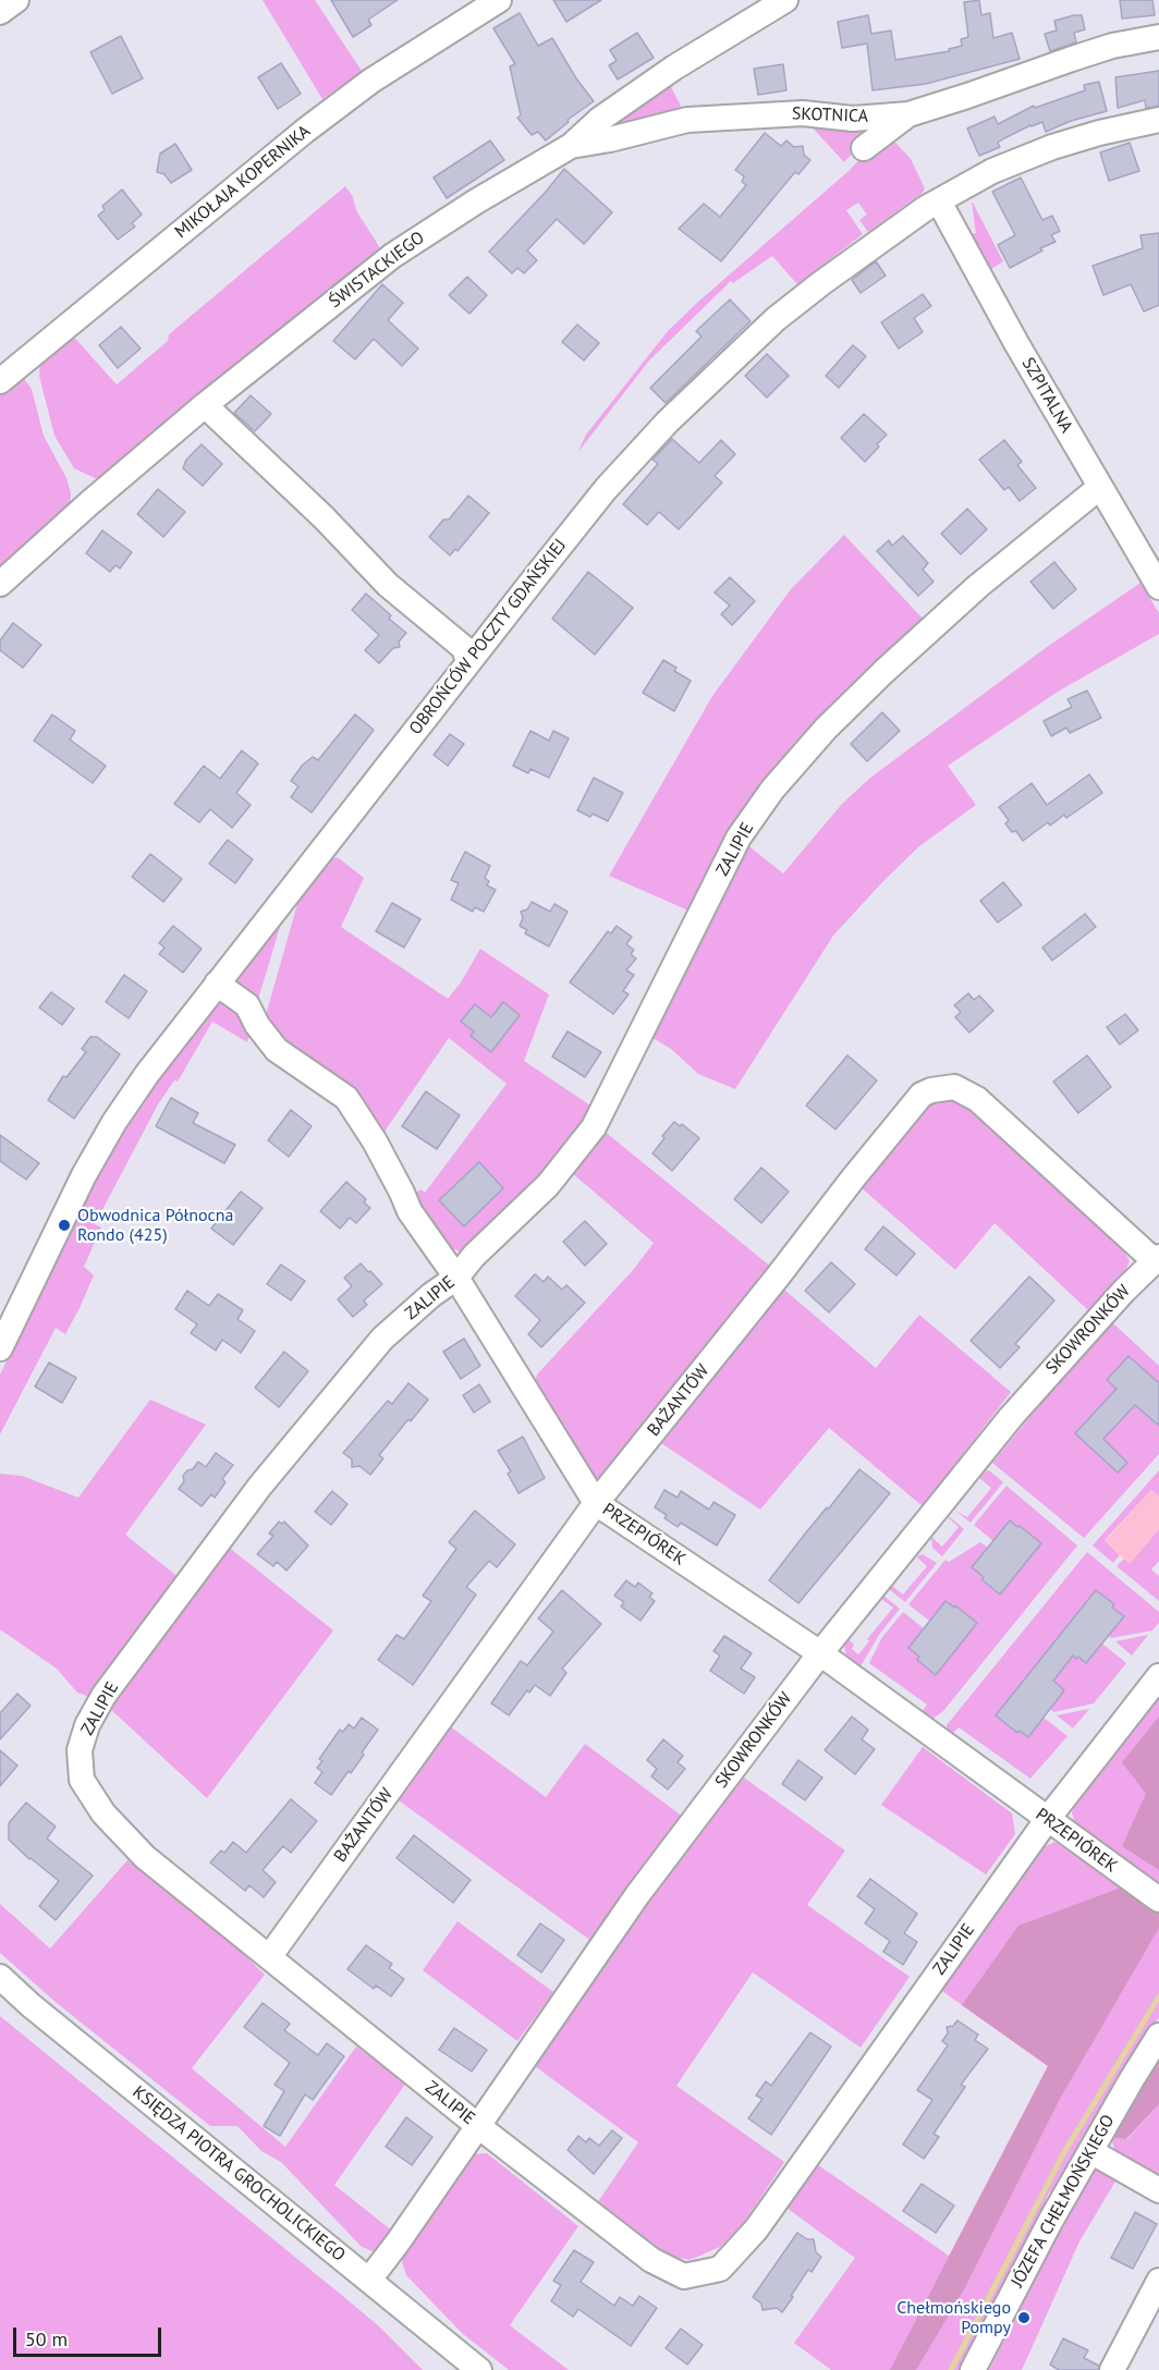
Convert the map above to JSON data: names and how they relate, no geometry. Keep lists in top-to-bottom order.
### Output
{
  "streets": {
    "street": [
      "SKOTNICA",
      "MIKOŁAJA KOPERNIKA",
      "ŚWISTACKIEGO",
      "SZPITALNA",
      "OBROŃCÓW POCZTY GDAŃSKIEJ",
      "ZALIPIE",
      "SKOWRONKÓW",
      "BAŻANTÓW",
      "PRZEPIÓREK",
      "KSIĘDZA PIOTRA GROCHOLICKIEGO",
      "JÓZEFA CHEŁMOŃSKIEGO"
    ]
  },
  "crossings": [
    ["SKOTNICA", "ŚWISTACKIEGO"],
    ["SZPITALNA", "OBROŃCÓW POCZTY GDAŃSKIEJ"],
    ["SZPITALNA", "ZALIPIE"],
    ["OBROŃCÓW POCZTY GDAŃSKIEJ", "PRZEPIÓREK"],
    ["ZALIPIE", "SKOWRONKÓW"],
    ["ZALIPIE", "BAŻANTÓW"],
    ["ZALIPIE", "PRZEPIÓREK"],
    ["SKOWRONKÓW", "BAŻANTÓW"],
    ["SKOWRONKÓW", "PRZEPIÓREK"],
    ["SKOWRONKÓW", "KSIĘDZA PIOTRA GROCHOLICKIEGO"],
    ["BAŻANTÓW", "PRZEPIÓREK"]
  ],
  "places": ["Obwodnica Północna Rondo (425)", "Chełmońskiego Pompy"],
  "scale_bar": "50 m"
}
